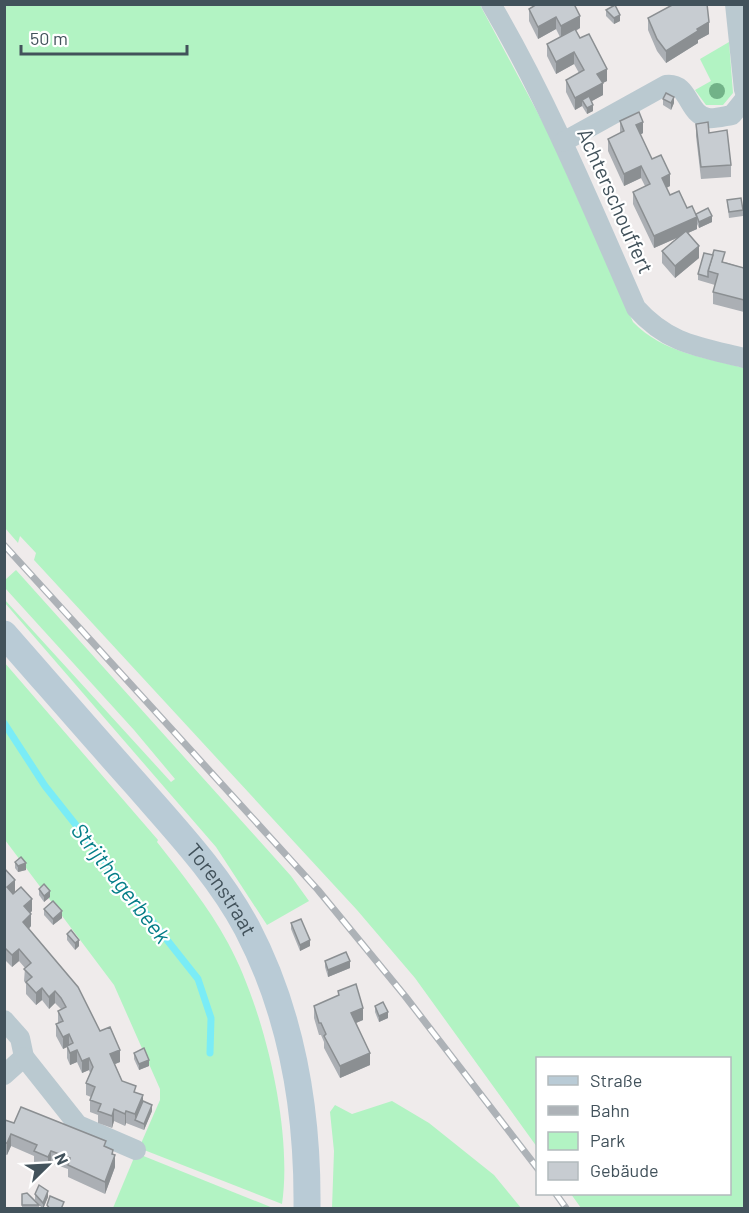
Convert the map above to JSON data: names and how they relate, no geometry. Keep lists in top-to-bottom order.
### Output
{
  "streets": {
    "street": ["Achterschouffert", "Torenstraat"]
  },
  "water": ["Strijthagerbeek"],
  "legend": [
    "Straße",
    "Bahn",
    "Park",
    "Gebäude"
  ],
  "scale_bar": "50 m",
  "north": "top right"
}
